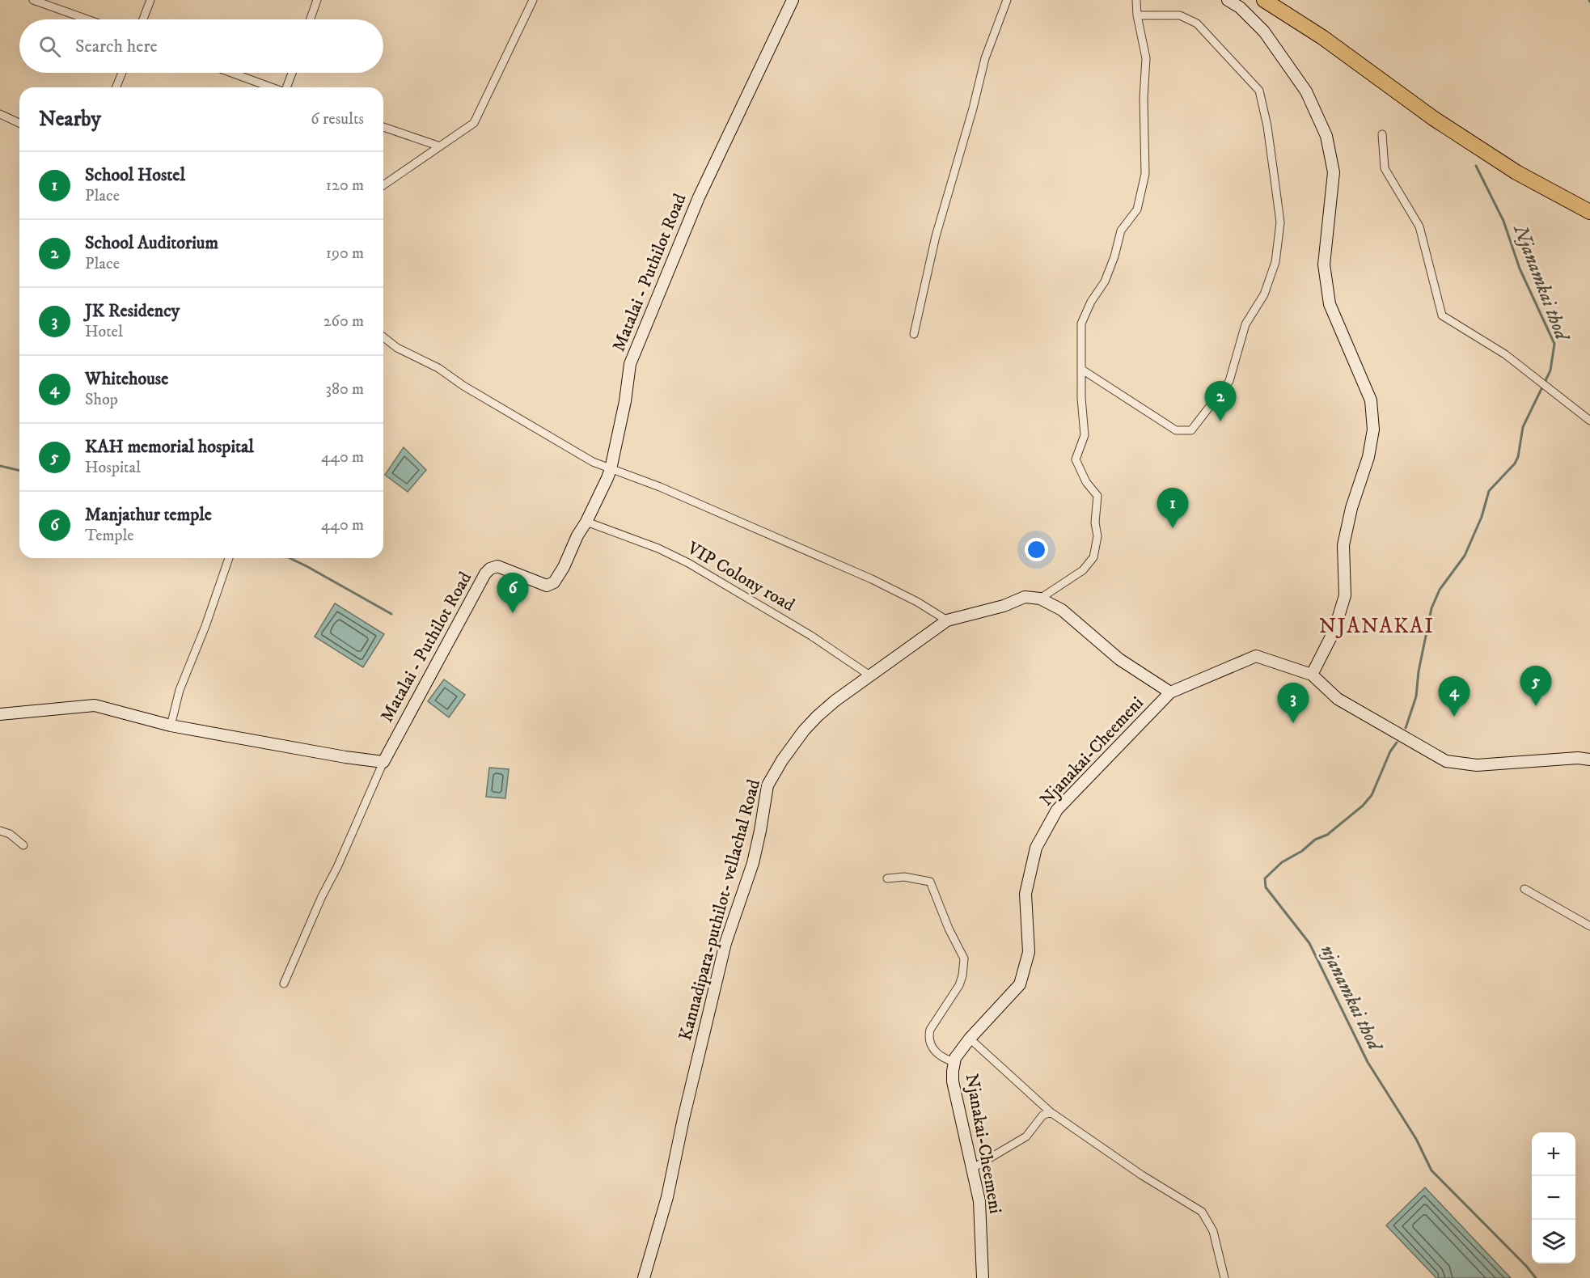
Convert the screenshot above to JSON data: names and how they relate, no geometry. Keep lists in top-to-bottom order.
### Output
{
  "streets": {
    "street": [
      "Matalai - Puthilot Road",
      "VIP Colony road",
      "Njanakai-Cheemeni",
      "Kannadipara-puthilot- vellachal Road"
    ]
  },
  "crossings": [
    ["Matalai - Puthilot Road", "VIP Colony road"],
    ["VIP Colony road", "Kannadipara-puthilot- vellachal Road"]
  ],
  "districts": ["NJANAKAI"],
  "water": ["Njanamkai thod", "njanamkai thod"],
  "page": {
    "search": "Search here",
    "heading": ["Nearby", "6 results"],
    "list": [
      {
        "mark": "1",
        "name": "School Hostel",
        "note": "Place",
        "value": "120 m"
      },
      {
        "mark": "2",
        "name": "School Auditorium",
        "note": "Place",
        "value": "190 m"
      },
      {
        "mark": "3",
        "name": "JK Residency",
        "note": "Hotel",
        "value": "260 m"
      },
      {
        "mark": "4",
        "name": "Whitehouse",
        "note": "Shop",
        "value": "380 m"
      },
      {
        "mark": "5",
        "name": "KAH memorial hospital",
        "note": "Hospital",
        "value": "440 m"
      },
      {
        "mark": "6",
        "name": "Manjathur temple",
        "note": "Temple",
        "value": "440 m"
      }
    ],
    "pins": [
      "2",
      "1",
      "6",
      "5",
      "4",
      "3"
    ],
    "map_buttons": ["+", "−"]
  }
}
